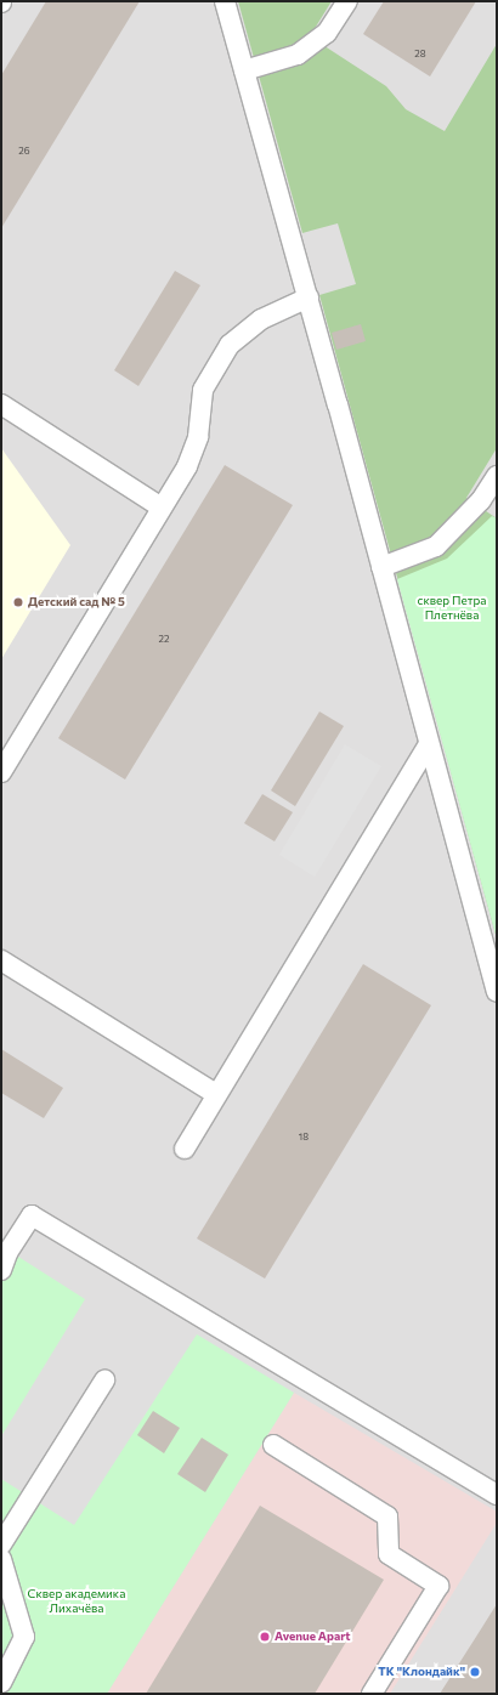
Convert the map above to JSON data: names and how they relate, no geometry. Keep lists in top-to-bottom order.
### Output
{
  "parks": ["сквер Петра Плетнёва", "Сквер академика Лихачёва"],
  "places": ["Детский сад № 5", "Avenue Apart", "ТК \"Клондайк\""],
  "house_numbers": [
    "28",
    "26",
    "22",
    "18"
  ]
}
